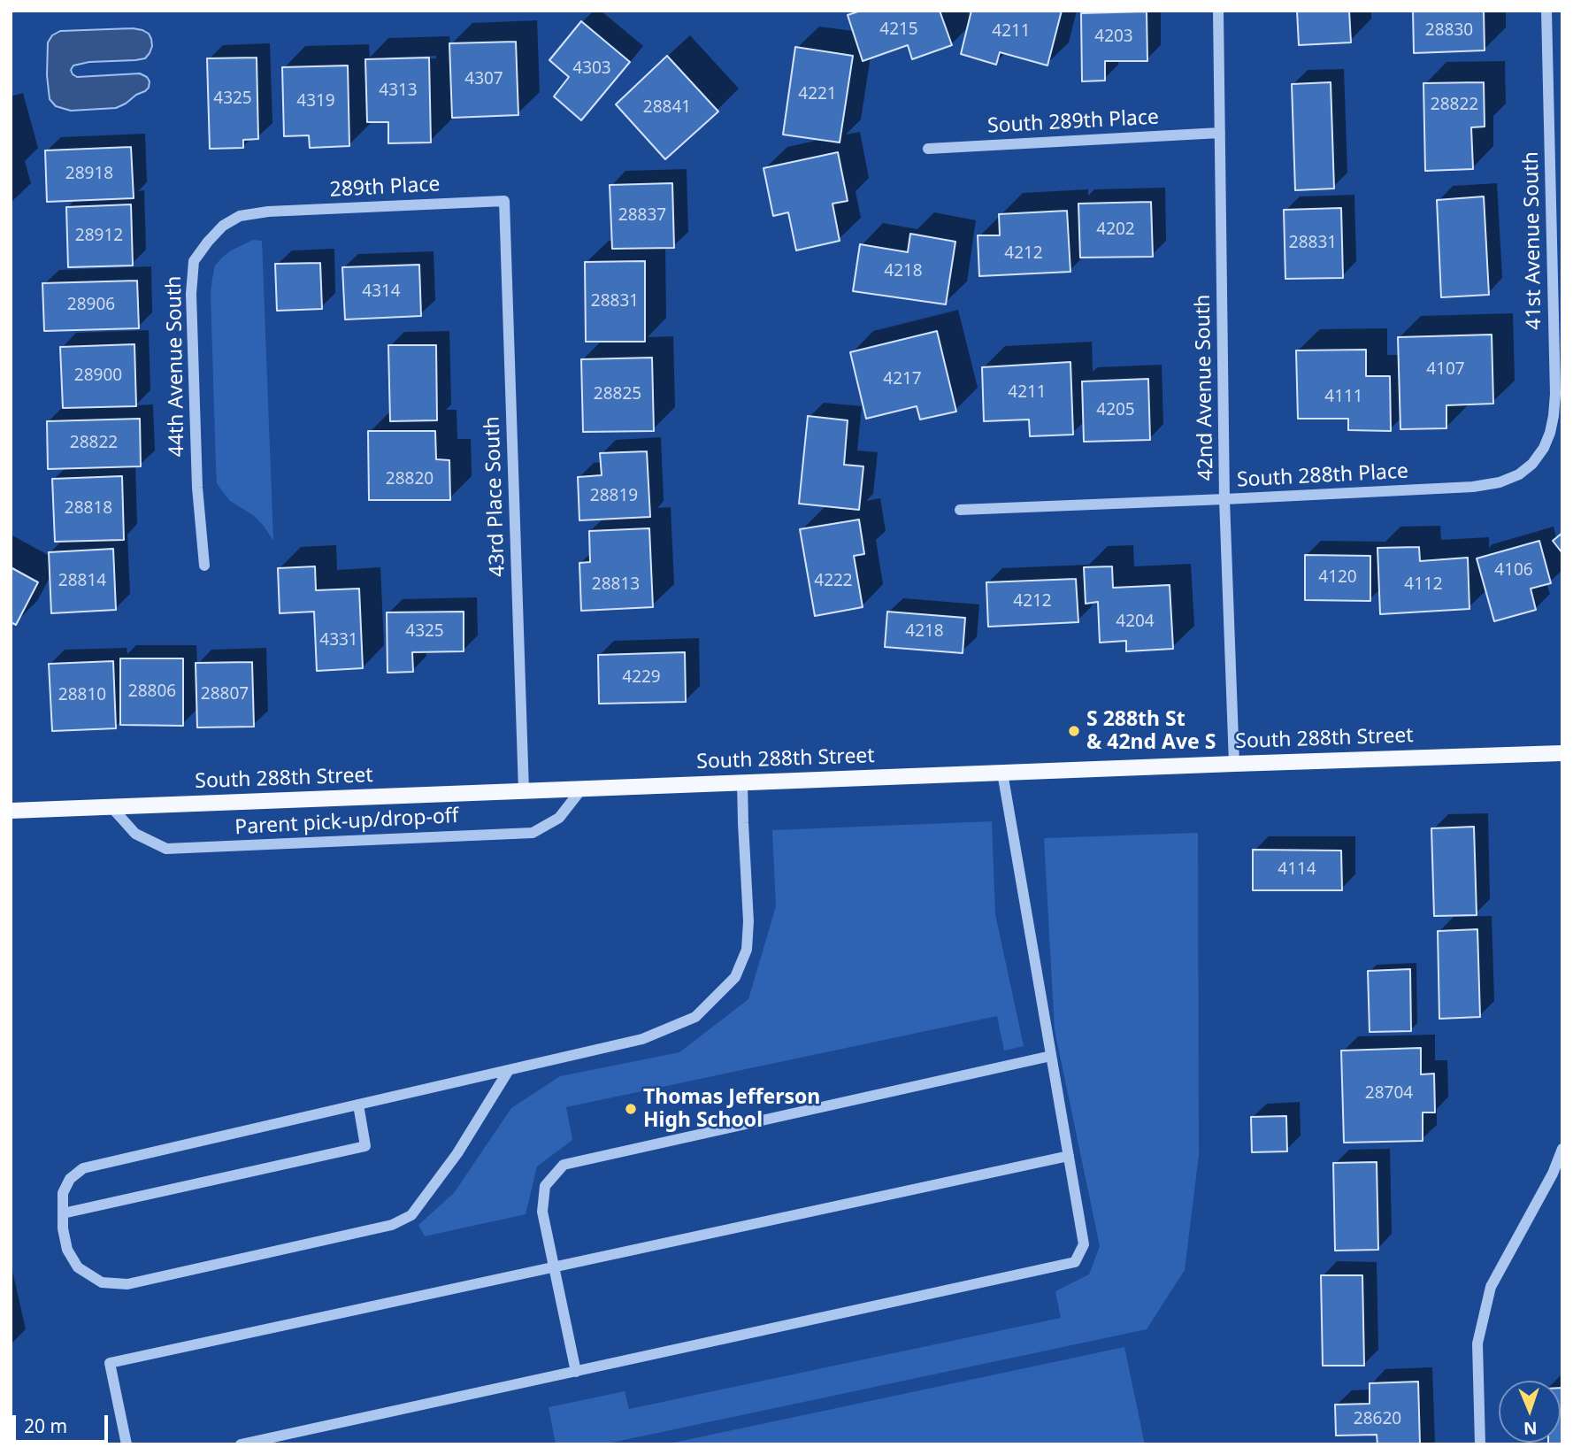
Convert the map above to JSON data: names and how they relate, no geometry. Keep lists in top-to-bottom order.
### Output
{
  "streets": {
    "main road": ["South 288th Street"],
    "street": [
      "South 289th Place",
      "289th Place",
      "41st Avenue South",
      "44th Avenue South",
      "42nd Avenue South",
      "South 288th Place",
      "43rd Place South",
      "Parent pick-up/drop-off"
    ]
  },
  "crossings": [
    ["South 289th Place", "42nd Avenue South"],
    ["289th Place", "44th Avenue South"],
    ["289th Place", "43rd Place South"],
    ["41st Avenue South", "South 288th Place"],
    ["42nd Avenue South", "South 288th Place"],
    ["42nd Avenue South", "South 288th Street"],
    ["43rd Place South", "South 288th Street"],
    ["South 288th Street", "Parent pick-up/drop-off"]
  ],
  "places": ["S 288th St & 42nd Ave S", "Thomas Jefferson High School"],
  "house_numbers": [
    "4215",
    "28830",
    "4211",
    "4203",
    "4303",
    "4307",
    "4313",
    "4221",
    "4325",
    "4319",
    "28822",
    "28841",
    "28918",
    "28837",
    "4202",
    "28912",
    "28831",
    "4212",
    "4218",
    "4314",
    "28831",
    "28906",
    "4107",
    "28900",
    "4217",
    "4211",
    "28825",
    "4111",
    "4205",
    "28822",
    "28820",
    "28819",
    "28818",
    "4106",
    "4120",
    "28814",
    "4222",
    "28813",
    "4112",
    "4212",
    "4204",
    "4325",
    "4218",
    "4331",
    "4229",
    "28806",
    "28807",
    "28810",
    "4114",
    "28704",
    "28620"
  ],
  "scale_bar": "20 m",
  "north": "bottom"
}
